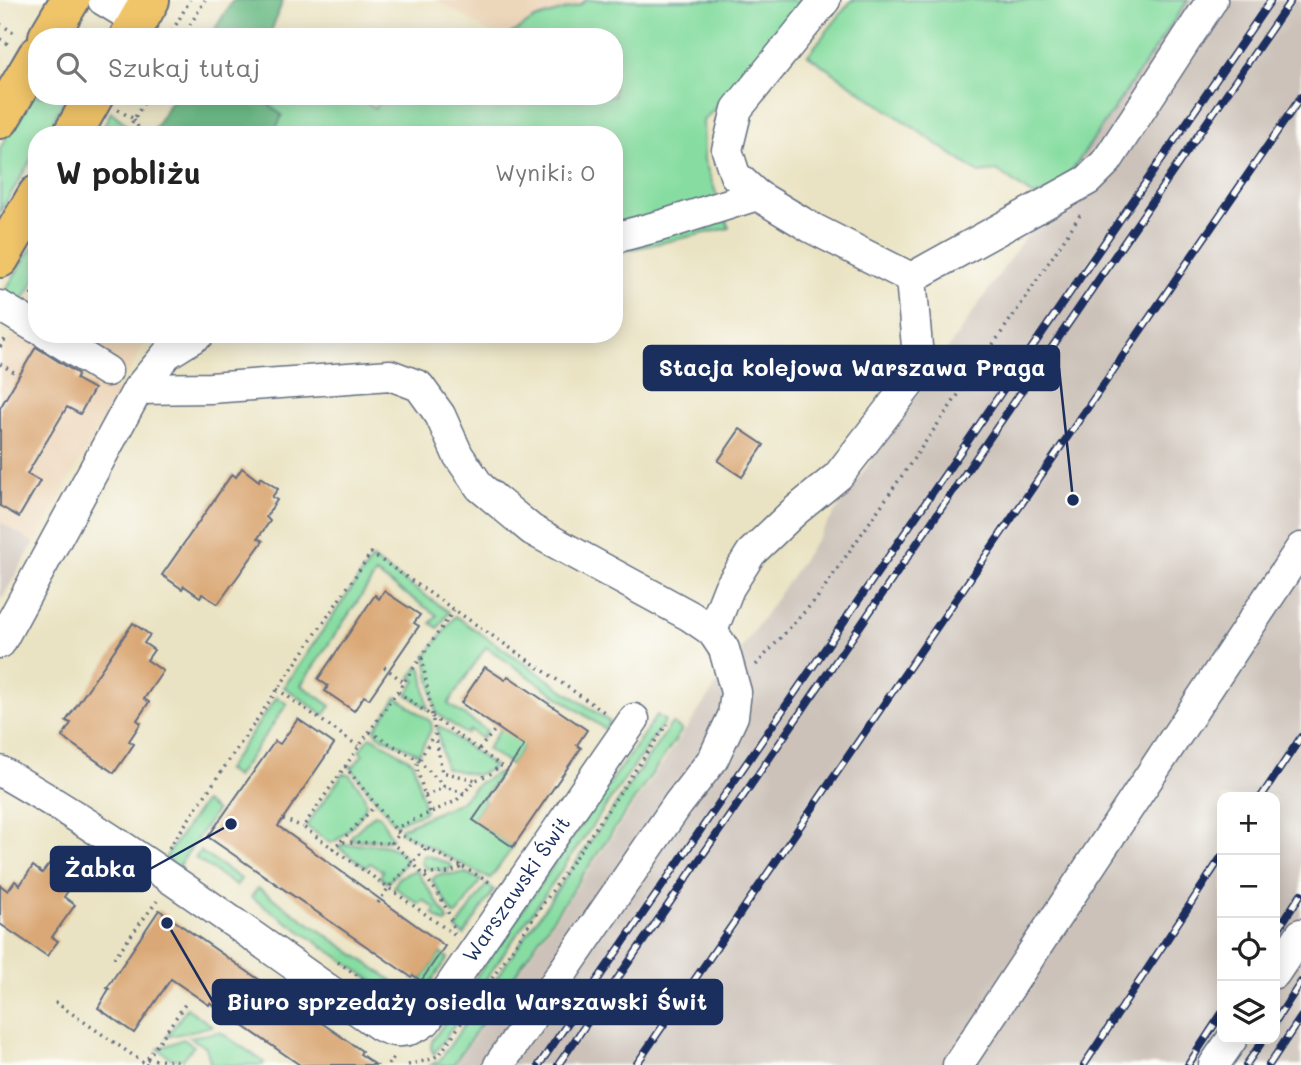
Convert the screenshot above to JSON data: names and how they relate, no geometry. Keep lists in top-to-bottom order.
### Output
{
  "streets": {
    "street": ["Warszawski Świt"]
  },
  "places": ["Stacja kolejowa Warszawa Praga", "Żabka", "Biuro sprzedaży osiedla Warszawski Świt"],
  "page": {
    "search": "Szukaj tutaj",
    "heading": ["W pobliżu", "Wyniki: 0"],
    "map_buttons": ["+", "−"]
  }
}
